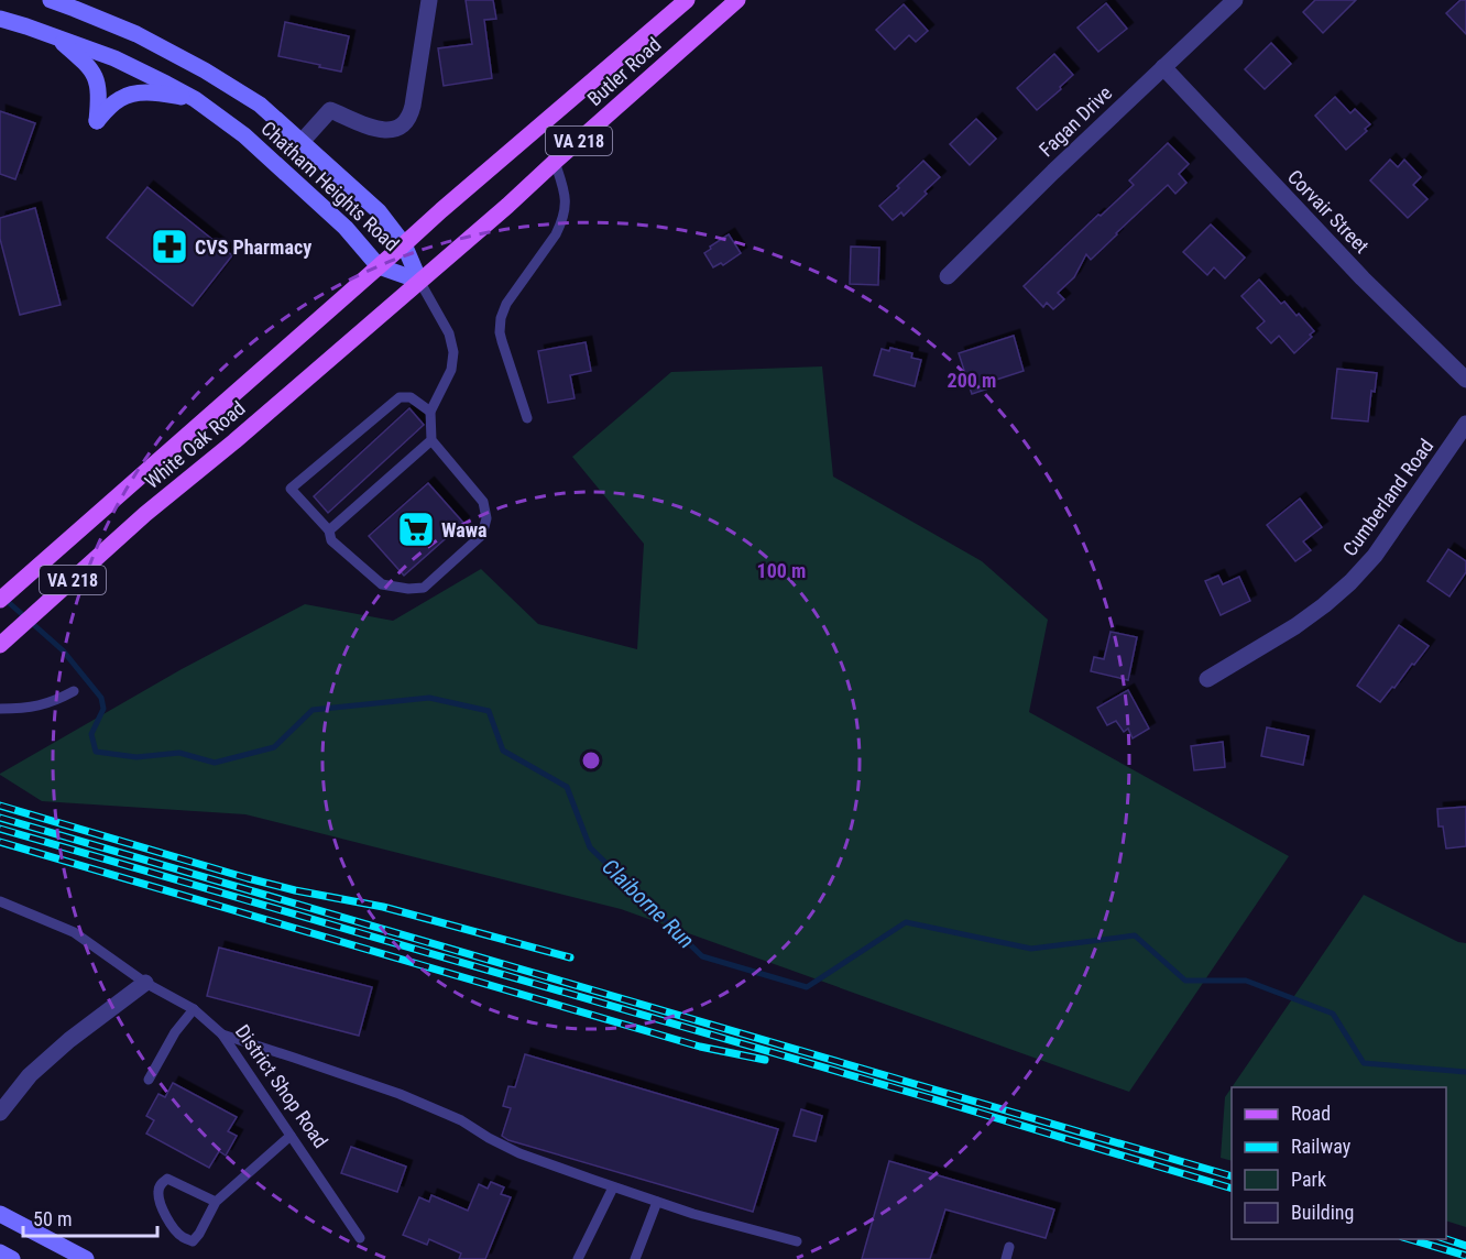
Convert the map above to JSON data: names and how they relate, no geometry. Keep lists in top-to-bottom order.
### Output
{
  "streets": {
    "main road": [
      "Butler Road",
      "VA 218",
      "Chatham Heights Road",
      "White Oak Road"
    ],
    "street": ["Fagan Drive", "Corvair Street", "Cumberland Road"],
    "lane": ["District Shop Road"]
  },
  "crossings": [
    ["Butler Road", "VA 218"],
    ["Butler Road", "Chatham Heights Road"],
    ["Butler Road", "White Oak Road"],
    ["Fagan Drive", "Corvair Street"],
    ["VA 218", "Chatham Heights Road"],
    ["VA 218", "White Oak Road"],
    ["Chatham Heights Road", "White Oak Road"]
  ],
  "water": ["Claiborne Run"],
  "places": {
    "pharmacy": ["CVS Pharmacy"],
    "supermarket": ["Wawa"]
  },
  "legend": [
    "Road",
    "Railway",
    "Park",
    "Building"
  ],
  "scale_bar": "50 m",
  "rings": ["200 m", "100 m"]
}
